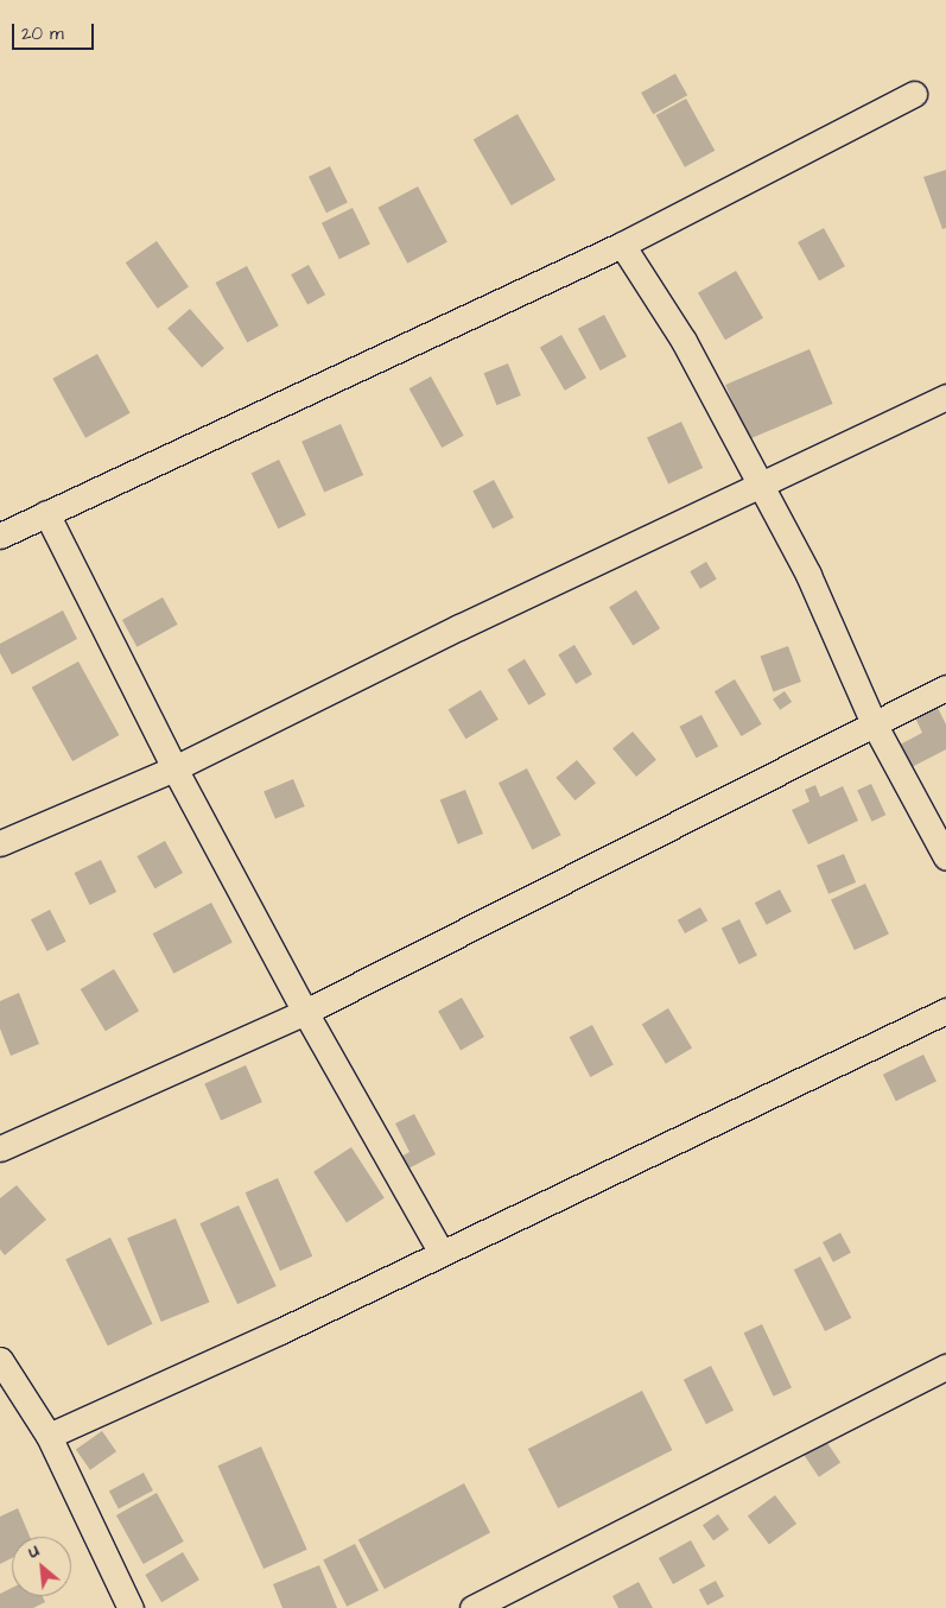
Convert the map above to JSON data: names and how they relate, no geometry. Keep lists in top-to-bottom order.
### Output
{
  "scale_bar": "20 m",
  "north": "top left"
}
